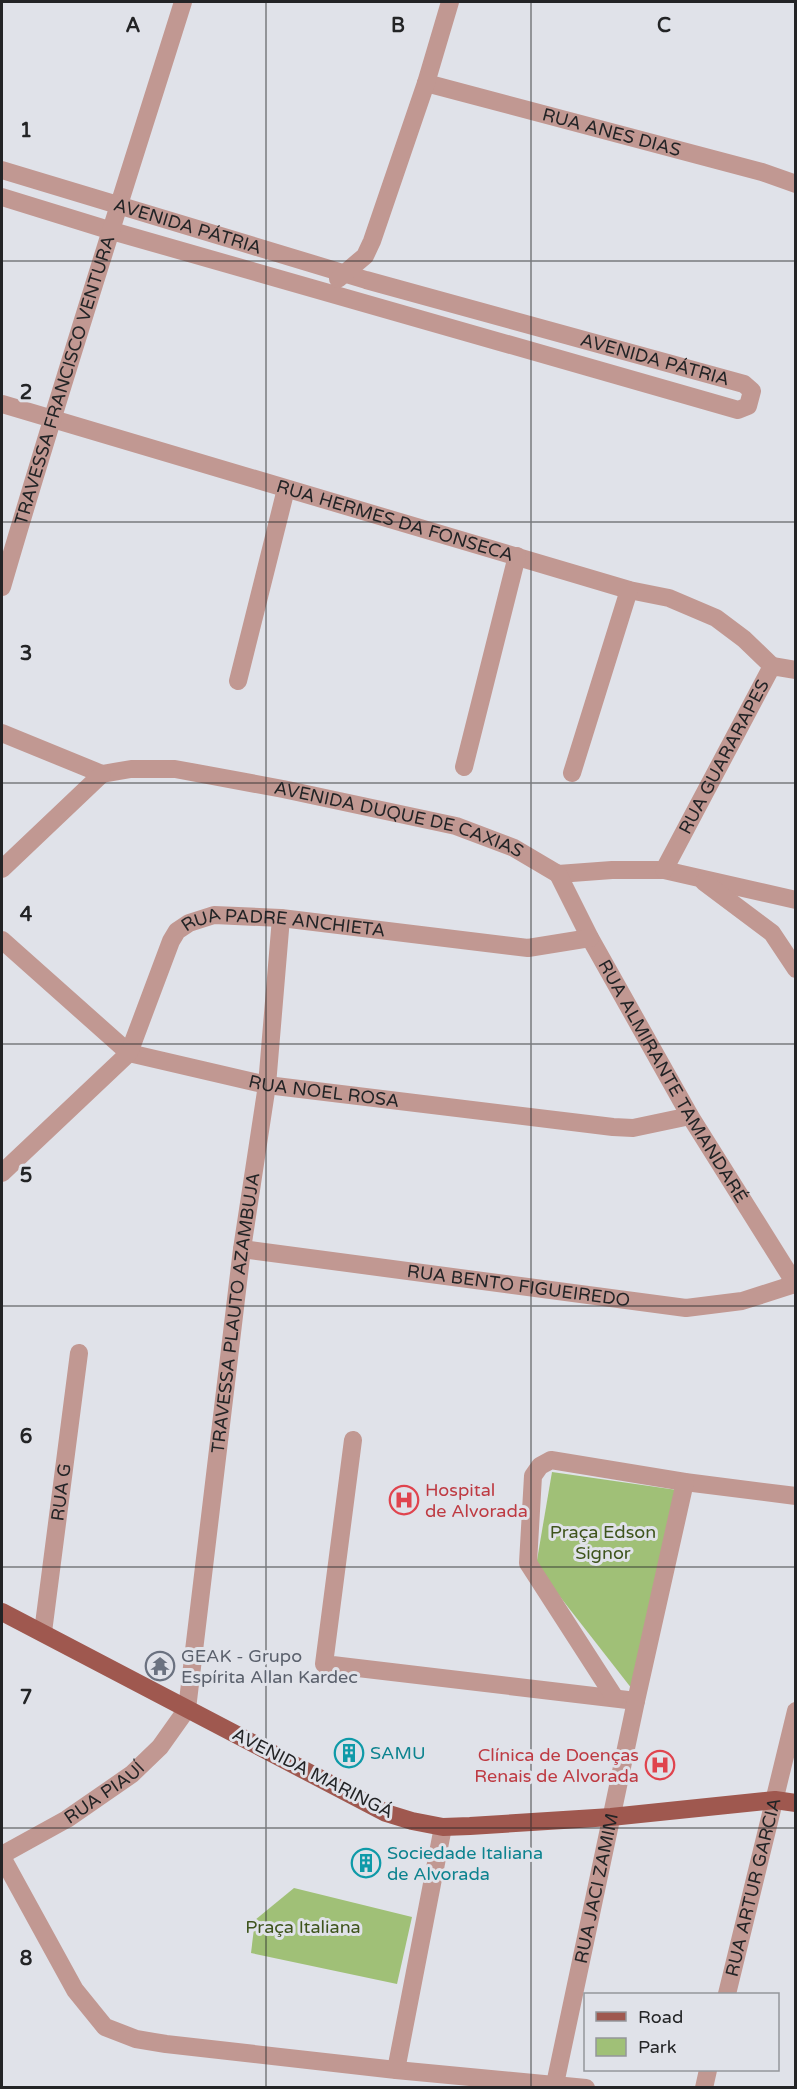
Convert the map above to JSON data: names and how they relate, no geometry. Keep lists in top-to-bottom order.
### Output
{
  "streets": {
    "main road": ["AVENIDA MARINGÁ"],
    "street": [
      "RUA ANES DIAS",
      "AVENIDA PÁTRIA",
      "TRAVESSA FRANCISCO VENTURA",
      "RUA HERMES DA FONSECA",
      "RUA GUARARAPES",
      "AVENIDA DUQUE DE CAXIAS",
      "RUA PADRE ANCHIETA",
      "RUA ALMIRANTE TAMANDARÉ",
      "RUA NOEL ROSA",
      "RUA BENTO FIGUEIREDO",
      "TRAVESSA PLAUTO AZAMBUJA",
      "RUA G",
      "RUA PIAUÍ",
      "RUA ARTUR GARCIA",
      "RUA JACI ZAMIM"
    ]
  },
  "crossings": [
    ["AVENIDA PÁTRIA", "TRAVESSA FRANCISCO VENTURA"],
    ["TRAVESSA FRANCISCO VENTURA", "RUA HERMES DA FONSECA"],
    ["RUA HERMES DA FONSECA", "RUA GUARARAPES"],
    ["AVENIDA DUQUE DE CAXIAS", "RUA ALMIRANTE TAMANDARÉ"],
    ["RUA PADRE ANCHIETA", "RUA ALMIRANTE TAMANDARÉ"],
    ["RUA PADRE ANCHIETA", "RUA NOEL ROSA"],
    ["RUA PADRE ANCHIETA", "TRAVESSA PLAUTO AZAMBUJA"],
    ["RUA ALMIRANTE TAMANDARÉ", "RUA NOEL ROSA"],
    ["RUA ALMIRANTE TAMANDARÉ", "RUA BENTO FIGUEIREDO"],
    ["RUA NOEL ROSA", "TRAVESSA PLAUTO AZAMBUJA"],
    ["RUA BENTO FIGUEIREDO", "TRAVESSA PLAUTO AZAMBUJA"],
    ["TRAVESSA PLAUTO AZAMBUJA", "AVENIDA MARINGÁ"],
    ["TRAVESSA PLAUTO AZAMBUJA", "RUA PIAUÍ"],
    ["RUA G", "AVENIDA MARINGÁ"],
    ["AVENIDA MARINGÁ", "RUA PIAUÍ"],
    ["AVENIDA MARINGÁ", "RUA ARTUR GARCIA"],
    ["AVENIDA MARINGÁ", "RUA JACI ZAMIM"]
  ],
  "parks": ["Praça Edson Signor", "Praça Italiana"],
  "places": {
    "hospital": ["Hospital de Alvorada", "Clínica de Doenças Renais de Alvorada"],
    "temple": ["GEAK - Grupo Espírita Allan Kardec"],
    "building": ["SAMU", "Sociedade Italiana de Alvorada"]
  },
  "legend": ["Road", "Park"],
  "grid": {
    "columns": ["A", "B", "C"],
    "rows": [
      "1",
      "2",
      "3",
      "4",
      "5",
      "6",
      "7",
      "8"
    ]
  }
}
